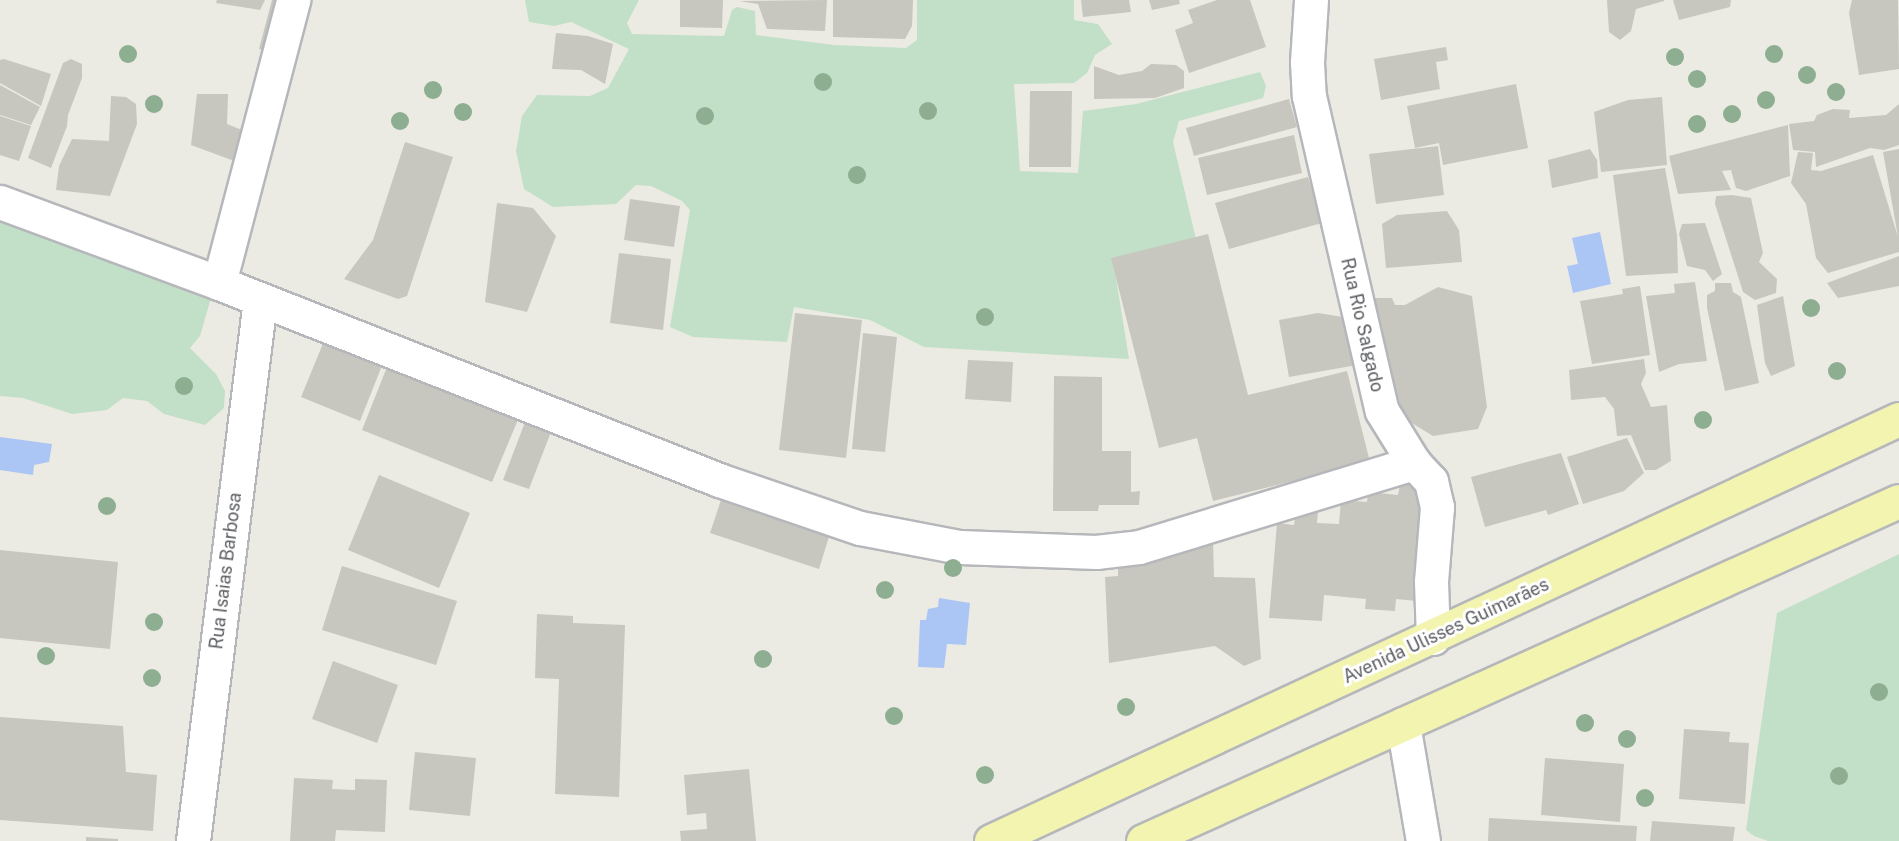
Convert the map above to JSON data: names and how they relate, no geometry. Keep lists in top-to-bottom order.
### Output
{
  "streets": {
    "main road": ["Avenida Ulisses Guimarães"],
    "street": ["Rua Rio Salgado", "Rua Isaias Barbosa"]
  },
  "crossings": [
    ["Rua Rio Salgado", "Avenida Ulisses Guimarães"]
  ]
}
